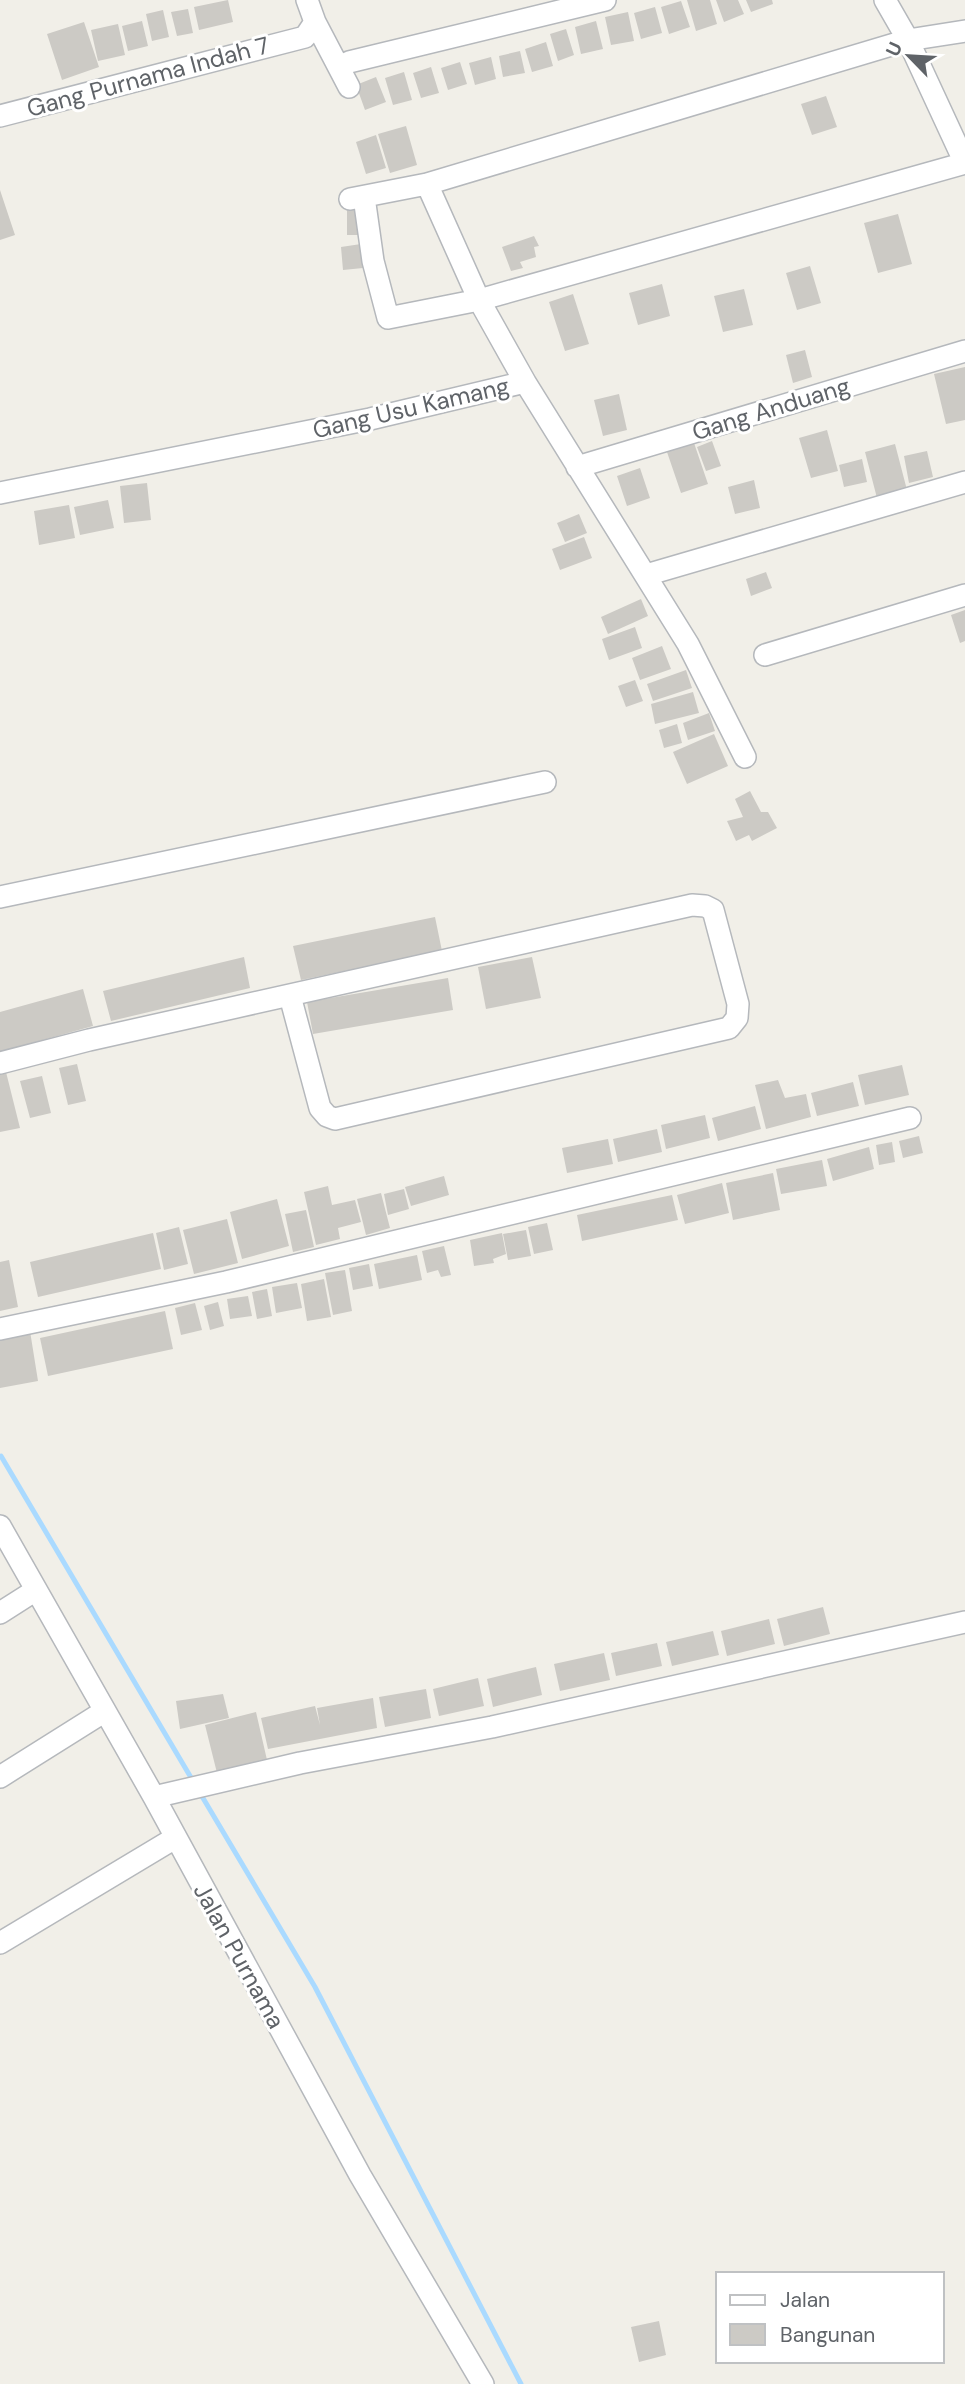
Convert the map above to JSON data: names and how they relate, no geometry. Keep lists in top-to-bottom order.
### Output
{
  "streets": {
    "street": [
      "Gang Purnama Indah 7",
      "Gang Usu Kamang",
      "Gang Anduang",
      "Jalan Purnama"
    ]
  },
  "legend": ["Jalan", "Bangunan"],
  "north": "top left"
}
